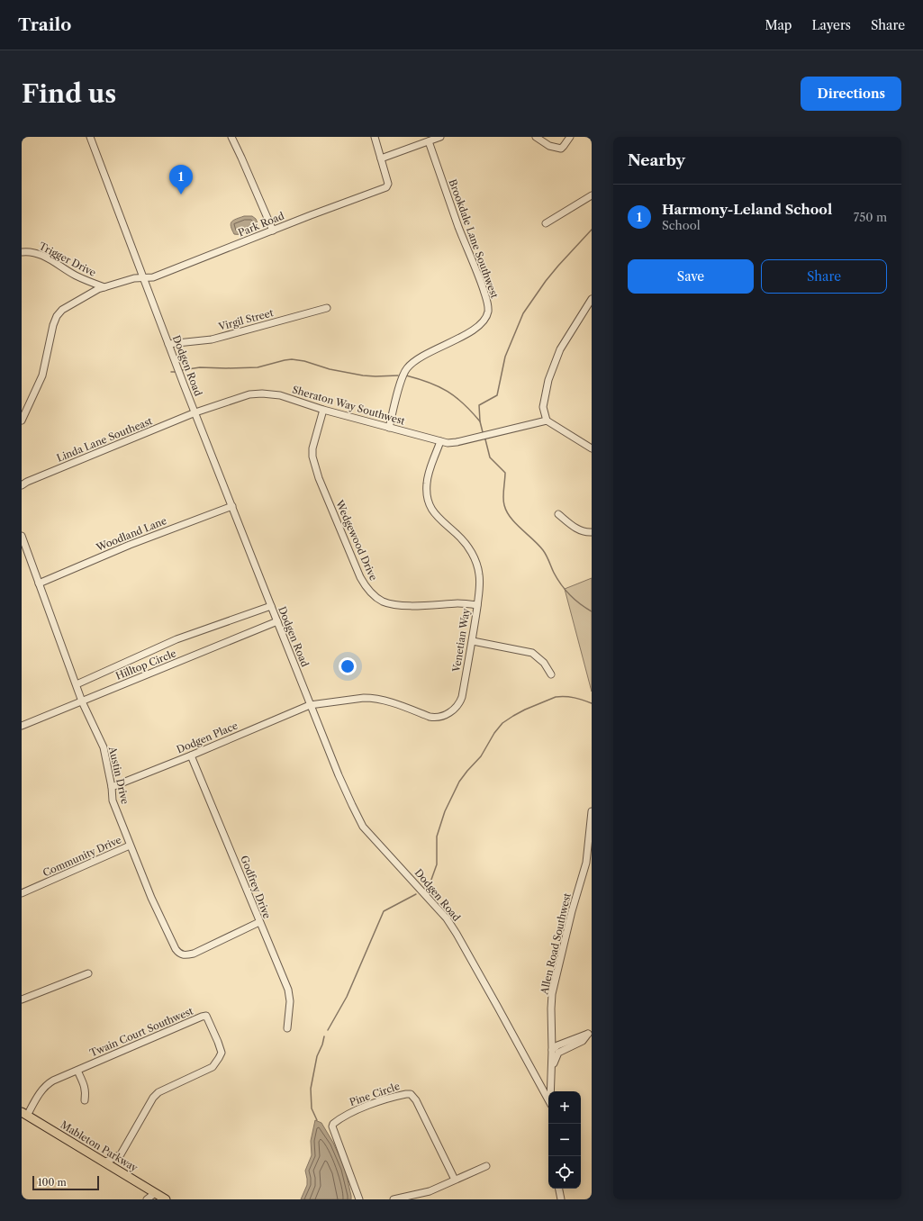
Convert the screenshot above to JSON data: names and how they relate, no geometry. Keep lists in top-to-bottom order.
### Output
{
  "streets": {
    "main road": ["Mableton Parkway"],
    "street": [
      "Park Road",
      "Brookdale Lane Southwest",
      "Trigger Drive",
      "Virgil Street",
      "Dodgen Road",
      "Sheraton Way Southwest",
      "Linda Lane Southeast",
      "Woodland Lane",
      "Wedgewood Drive",
      "Venetian Way",
      "Hilltop Circle",
      "Dodgen Place",
      "Austin Drive",
      "Community Drive",
      "Godfrey Drive",
      "Allen Road Southwest",
      "Twain Court Southwest",
      "Pine Circle"
    ]
  },
  "crossings": [
    ["Park Road", "Trigger Drive"],
    ["Park Road", "Dodgen Road"],
    ["Brookdale Lane Southwest", "Sheraton Way Southwest"],
    ["Virgil Street", "Dodgen Road"],
    ["Dodgen Road", "Sheraton Way Southwest"],
    ["Dodgen Road", "Linda Lane Southeast"],
    ["Dodgen Road", "Woodland Lane"],
    ["Dodgen Road", "Venetian Way"],
    ["Dodgen Road", "Hilltop Circle"],
    ["Dodgen Road", "Dodgen Place"],
    ["Sheraton Way Southwest", "Linda Lane Southeast"],
    ["Sheraton Way Southwest", "Wedgewood Drive"],
    ["Sheraton Way Southwest", "Venetian Way"],
    ["Woodland Lane", "Austin Drive"],
    ["Wedgewood Drive", "Venetian Way"],
    ["Venetian Way", "Dodgen Place"],
    ["Hilltop Circle", "Austin Drive"],
    ["Dodgen Place", "Austin Drive"],
    ["Dodgen Place", "Godfrey Drive"],
    ["Austin Drive", "Community Drive"],
    ["Austin Drive", "Godfrey Drive"],
    ["Twain Court Southwest", "Mableton Parkway"]
  ],
  "scale_bar": "100 m",
  "page": {
    "header": "Trailo",
    "nav": ["Map", "Layers", "Share"],
    "buttons": [
      "Directions",
      ["Save", "Share"]
    ],
    "title": "Find us",
    "heading": "Nearby",
    "pins": "1",
    "list": [
      {
        "mark": "1",
        "name": "Harmony-Leland School",
        "note": "School",
        "value": "750 m"
      }
    ],
    "map_buttons": ["+", "−"],
    "scale": "100 m"
  }
}
